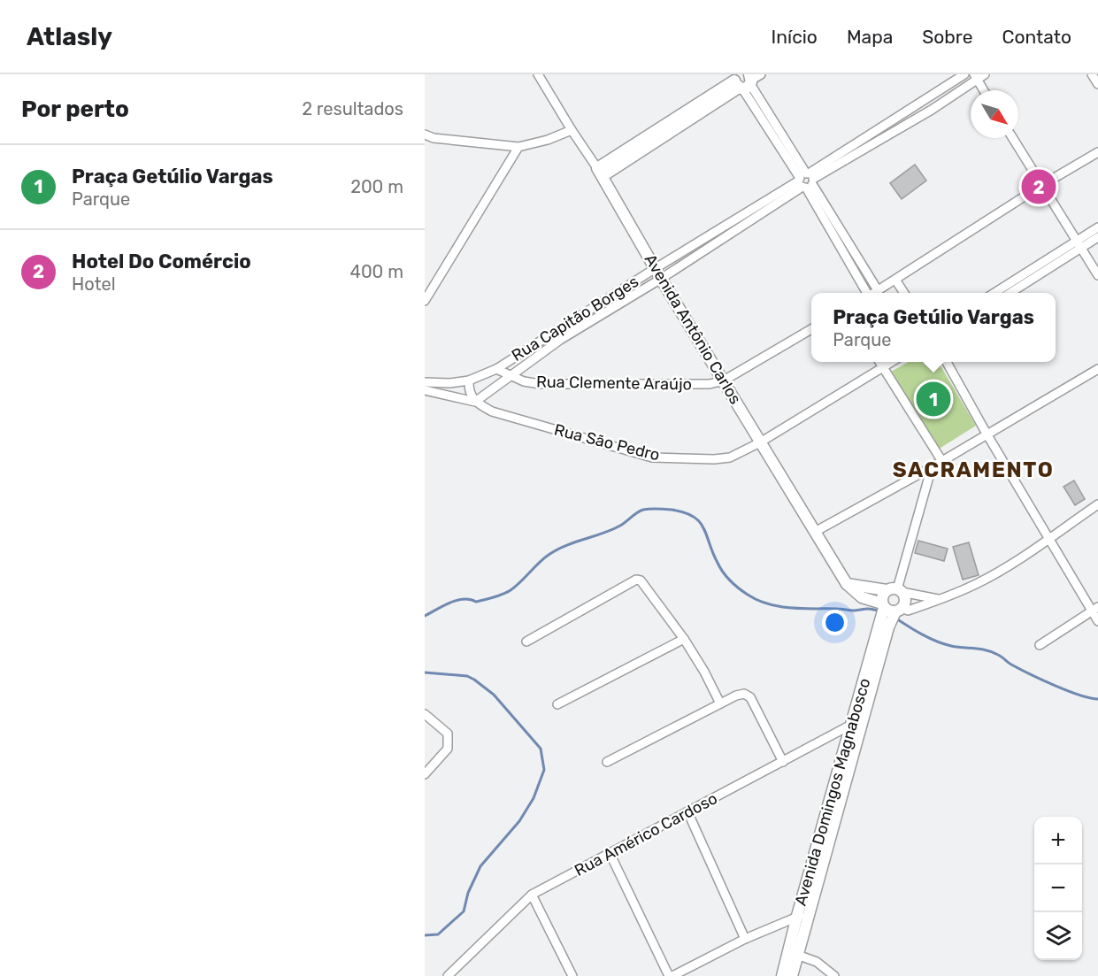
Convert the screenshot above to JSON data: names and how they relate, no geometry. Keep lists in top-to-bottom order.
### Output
{
  "streets": {
    "main road": ["Avenida Antônio Carlos", "Avenida Domingos Magnabosco"],
    "street": [
      "Rua Capitão Borges",
      "Rua Clemente Araújo",
      "Rua São Pedro",
      "Rua Américo Cardoso"
    ]
  },
  "crossings": [
    ["Rua Capitão Borges", "Avenida Antônio Carlos"],
    ["Rua Capitão Borges", "Rua Clemente Araújo"],
    ["Avenida Antônio Carlos", "Rua Clemente Araújo"],
    ["Avenida Antônio Carlos", "Rua São Pedro"],
    ["Avenida Antônio Carlos", "Avenida Domingos Magnabosco"],
    ["Avenida Domingos Magnabosco", "Rua Américo Cardoso"]
  ],
  "districts": ["SACRAMENTO"],
  "north": "bottom right",
  "page": {
    "header": "Atlasly",
    "nav": [
      "Início",
      "Mapa",
      "Sobre",
      "Contato"
    ],
    "heading": ["Por perto", "2 resultados"],
    "list": [
      {
        "mark": "1",
        "name": "Praça Getúlio Vargas",
        "note": "Parque",
        "value": "200 m"
      },
      {
        "mark": "2",
        "name": "Hotel Do Comércio",
        "note": "Hotel",
        "value": "400 m"
      }
    ],
    "pins": ["2", "1"],
    "popup": ["Praça Getúlio Vargas", "Parque"],
    "map_buttons": ["+", "−"]
  }
}
